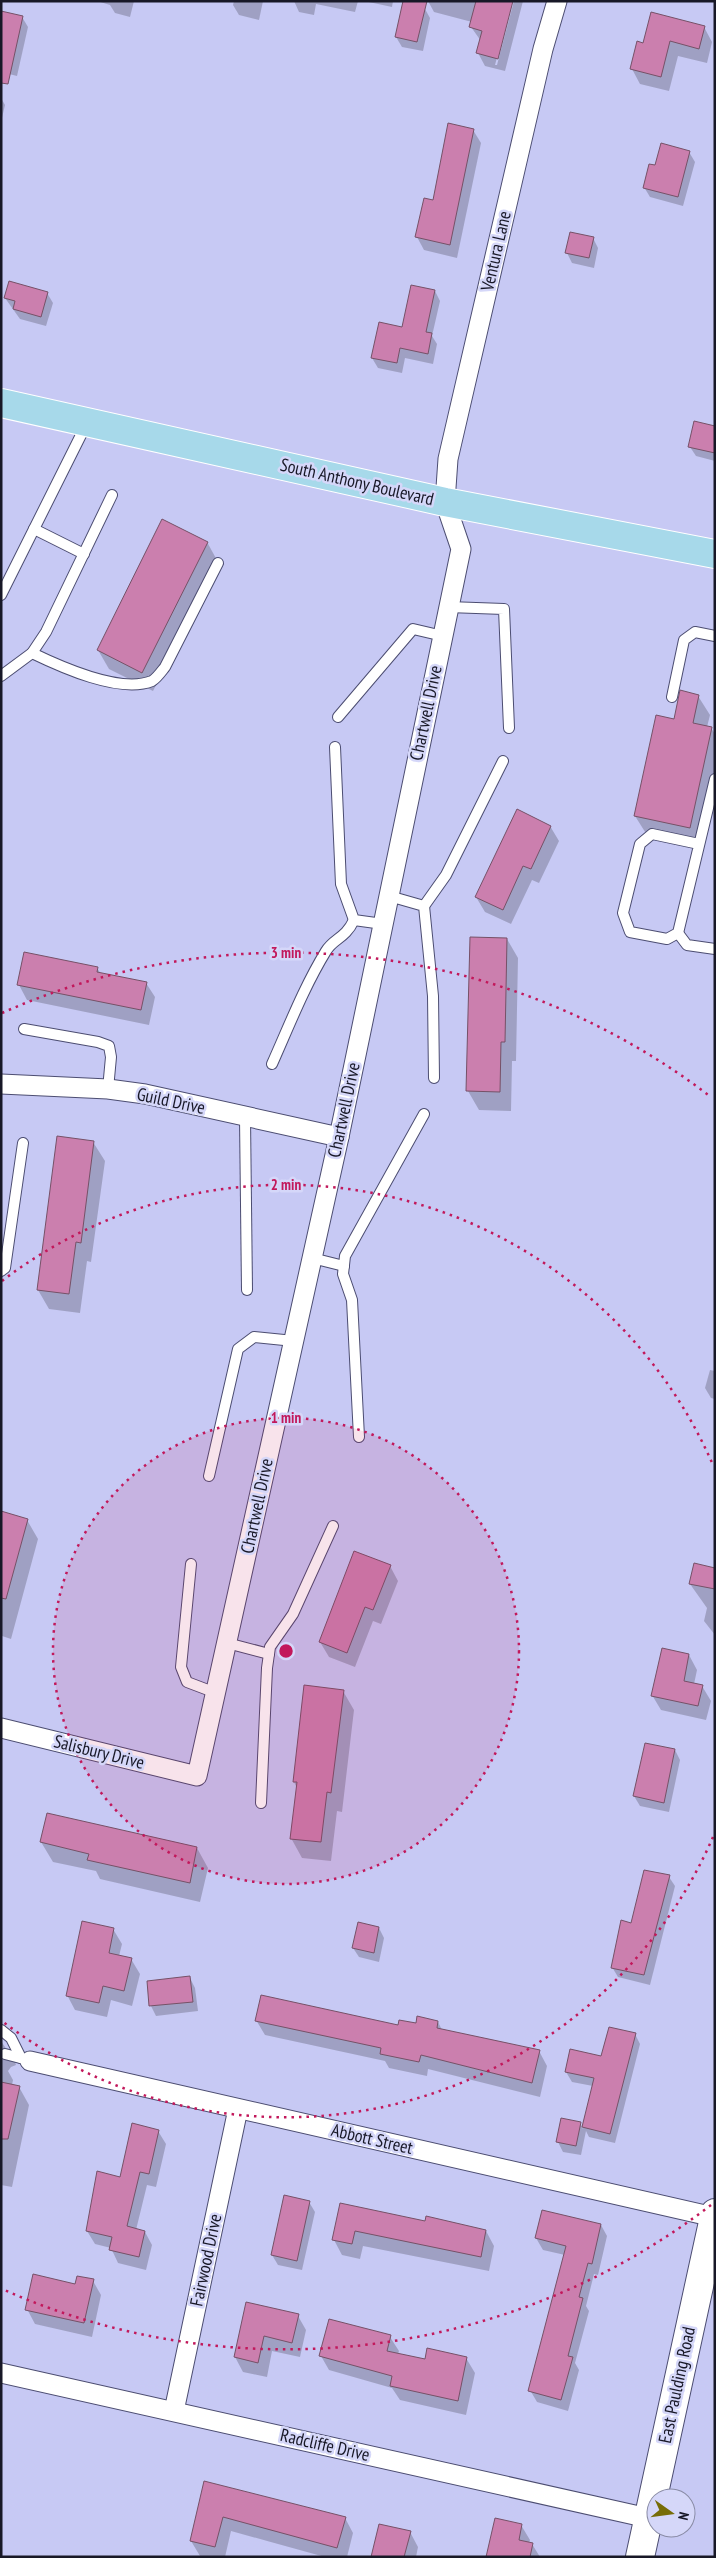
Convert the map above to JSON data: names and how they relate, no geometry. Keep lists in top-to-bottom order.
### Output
{
  "streets": {
    "main road": ["South Anthony Boulevard", "East Paulding Road"],
    "street": [
      "Ventura Lane",
      "Chartwell Drive",
      "Guild Drive",
      "Salisbury Drive",
      "Abbott Street",
      "Fairwood Drive",
      "Radcliffe Drive"
    ]
  },
  "crossings": [
    ["Ventura Lane", "South Anthony Boulevard"],
    ["Ventura Lane", "Chartwell Drive"],
    ["South Anthony Boulevard", "Chartwell Drive"],
    ["Chartwell Drive", "Guild Drive"],
    ["Chartwell Drive", "Salisbury Drive"],
    ["Abbott Street", "Fairwood Drive"],
    ["Abbott Street", "East Paulding Road"],
    ["Fairwood Drive", "Radcliffe Drive"]
  ],
  "north": "right",
  "rings": ["3 min", "2 min", "1 min"]
}
